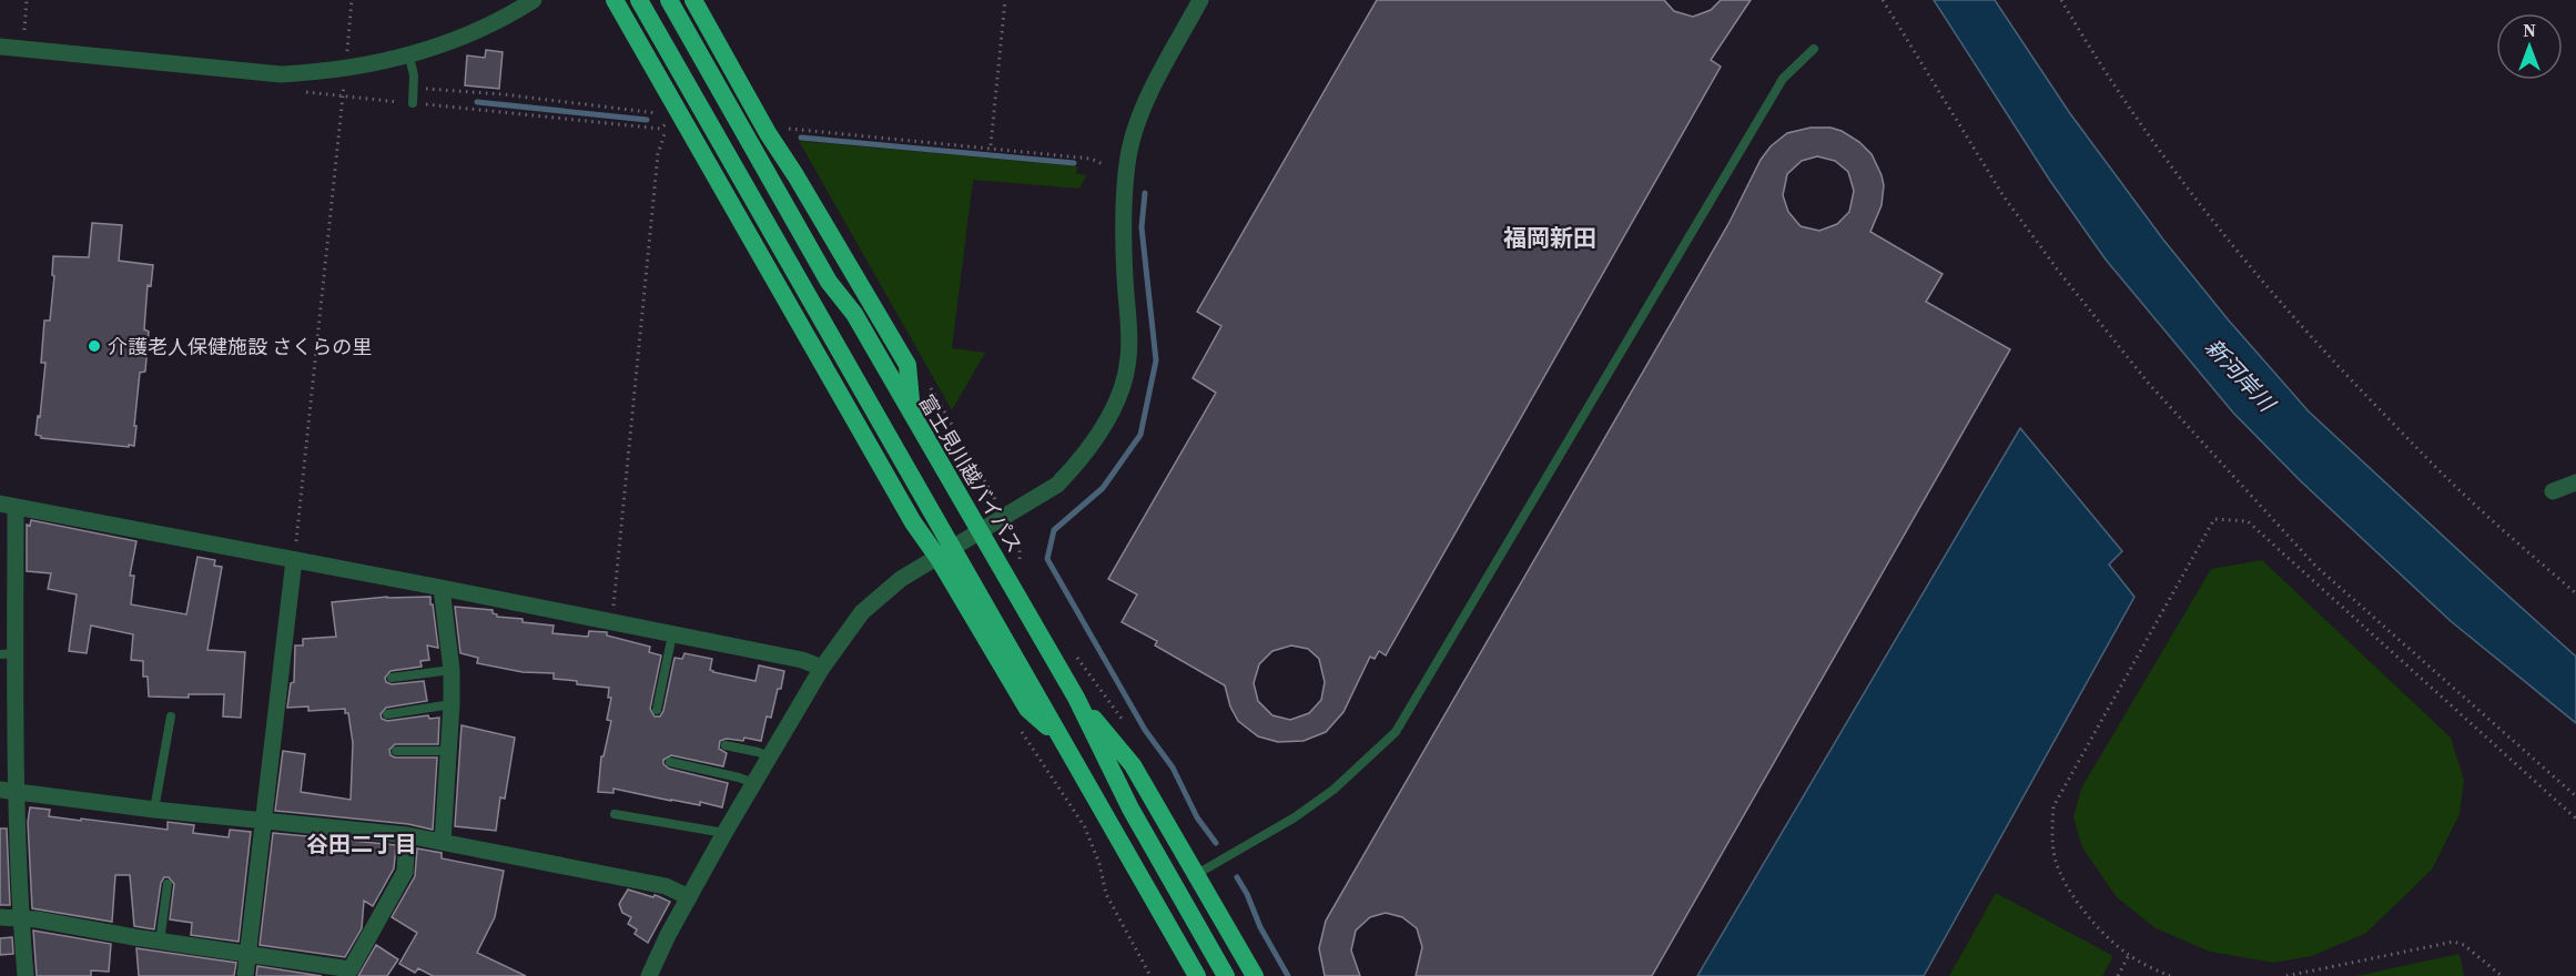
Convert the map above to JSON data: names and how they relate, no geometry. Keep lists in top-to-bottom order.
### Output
{
  "streets": {
    "highway": ["富士見川越バイパス"]
  },
  "districts": ["福岡新田", "谷田二丁目"],
  "water": ["新河岸川"],
  "places": ["介護老人保健施設 さくらの里"],
  "north": "top"
}
